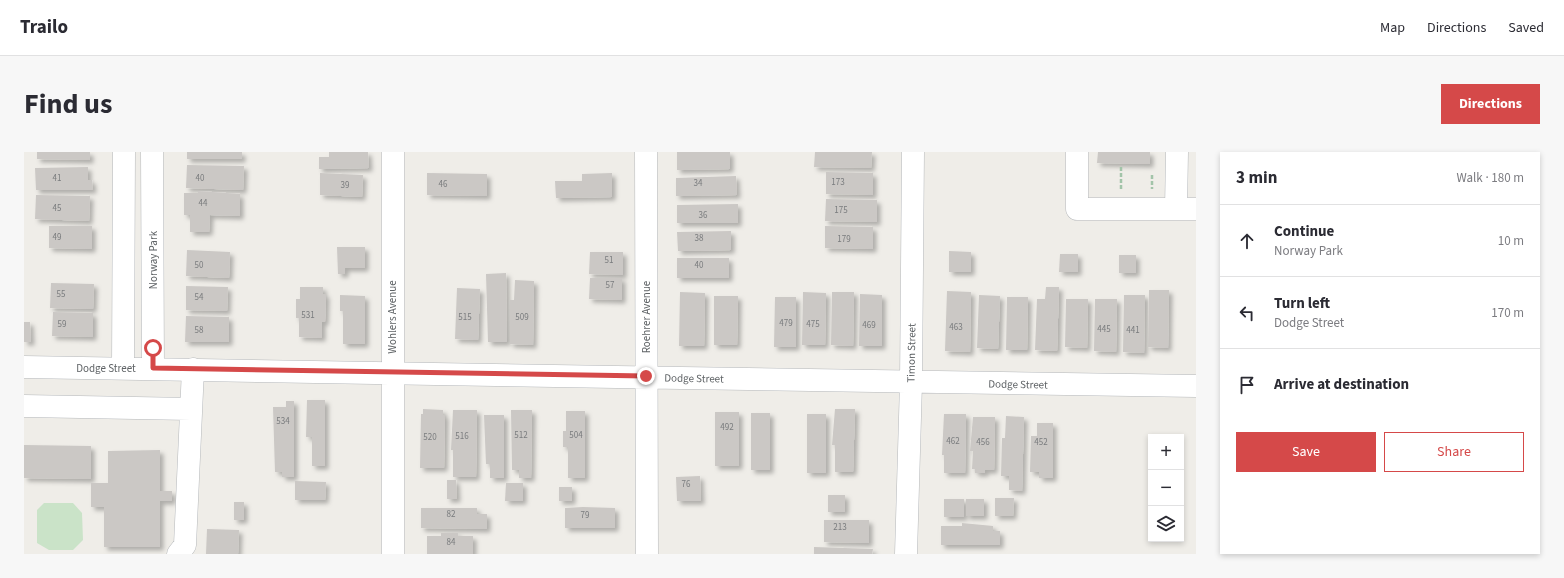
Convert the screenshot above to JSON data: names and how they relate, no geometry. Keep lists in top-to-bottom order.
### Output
{
  "streets": {
    "street": [
      "Norway Park",
      "Wohlers Avenue",
      "Roehrer Avenue",
      "Timon Street",
      "Dodge Street"
    ]
  },
  "crossings": [
    ["Norway Park", "Dodge Street"],
    ["Wohlers Avenue", "Dodge Street"],
    ["Roehrer Avenue", "Dodge Street"],
    ["Timon Street", "Dodge Street"]
  ],
  "house_numbers": [
    "41",
    "40",
    "173",
    "34",
    "46",
    "39",
    "44",
    "45",
    "175",
    "36",
    "49",
    "38",
    "179",
    "51",
    "50",
    "40",
    "57",
    "55",
    "54",
    "531",
    "515",
    "509",
    "479",
    "59",
    "475",
    "469",
    "463",
    "445",
    "58",
    "441",
    "534",
    "492",
    "512",
    "504",
    "516",
    "520",
    "462",
    "456",
    "452",
    "76",
    "82",
    "79",
    "213",
    "84"
  ],
  "page": {
    "header": "Trailo",
    "nav": ["Map", "Directions", "Saved"],
    "title": "Find us",
    "buttons": [
      "Directions",
      ["Save", "Share"]
    ],
    "heading": ["3 min", "Walk · 180 m"],
    "list": [
      ["Continue", "Norway Park", "10 m"],
      ["Turn left", "Dodge Street", "170 m"],
      "Arrive at destination"
    ],
    "map_buttons": ["+", "−"]
  }
}
